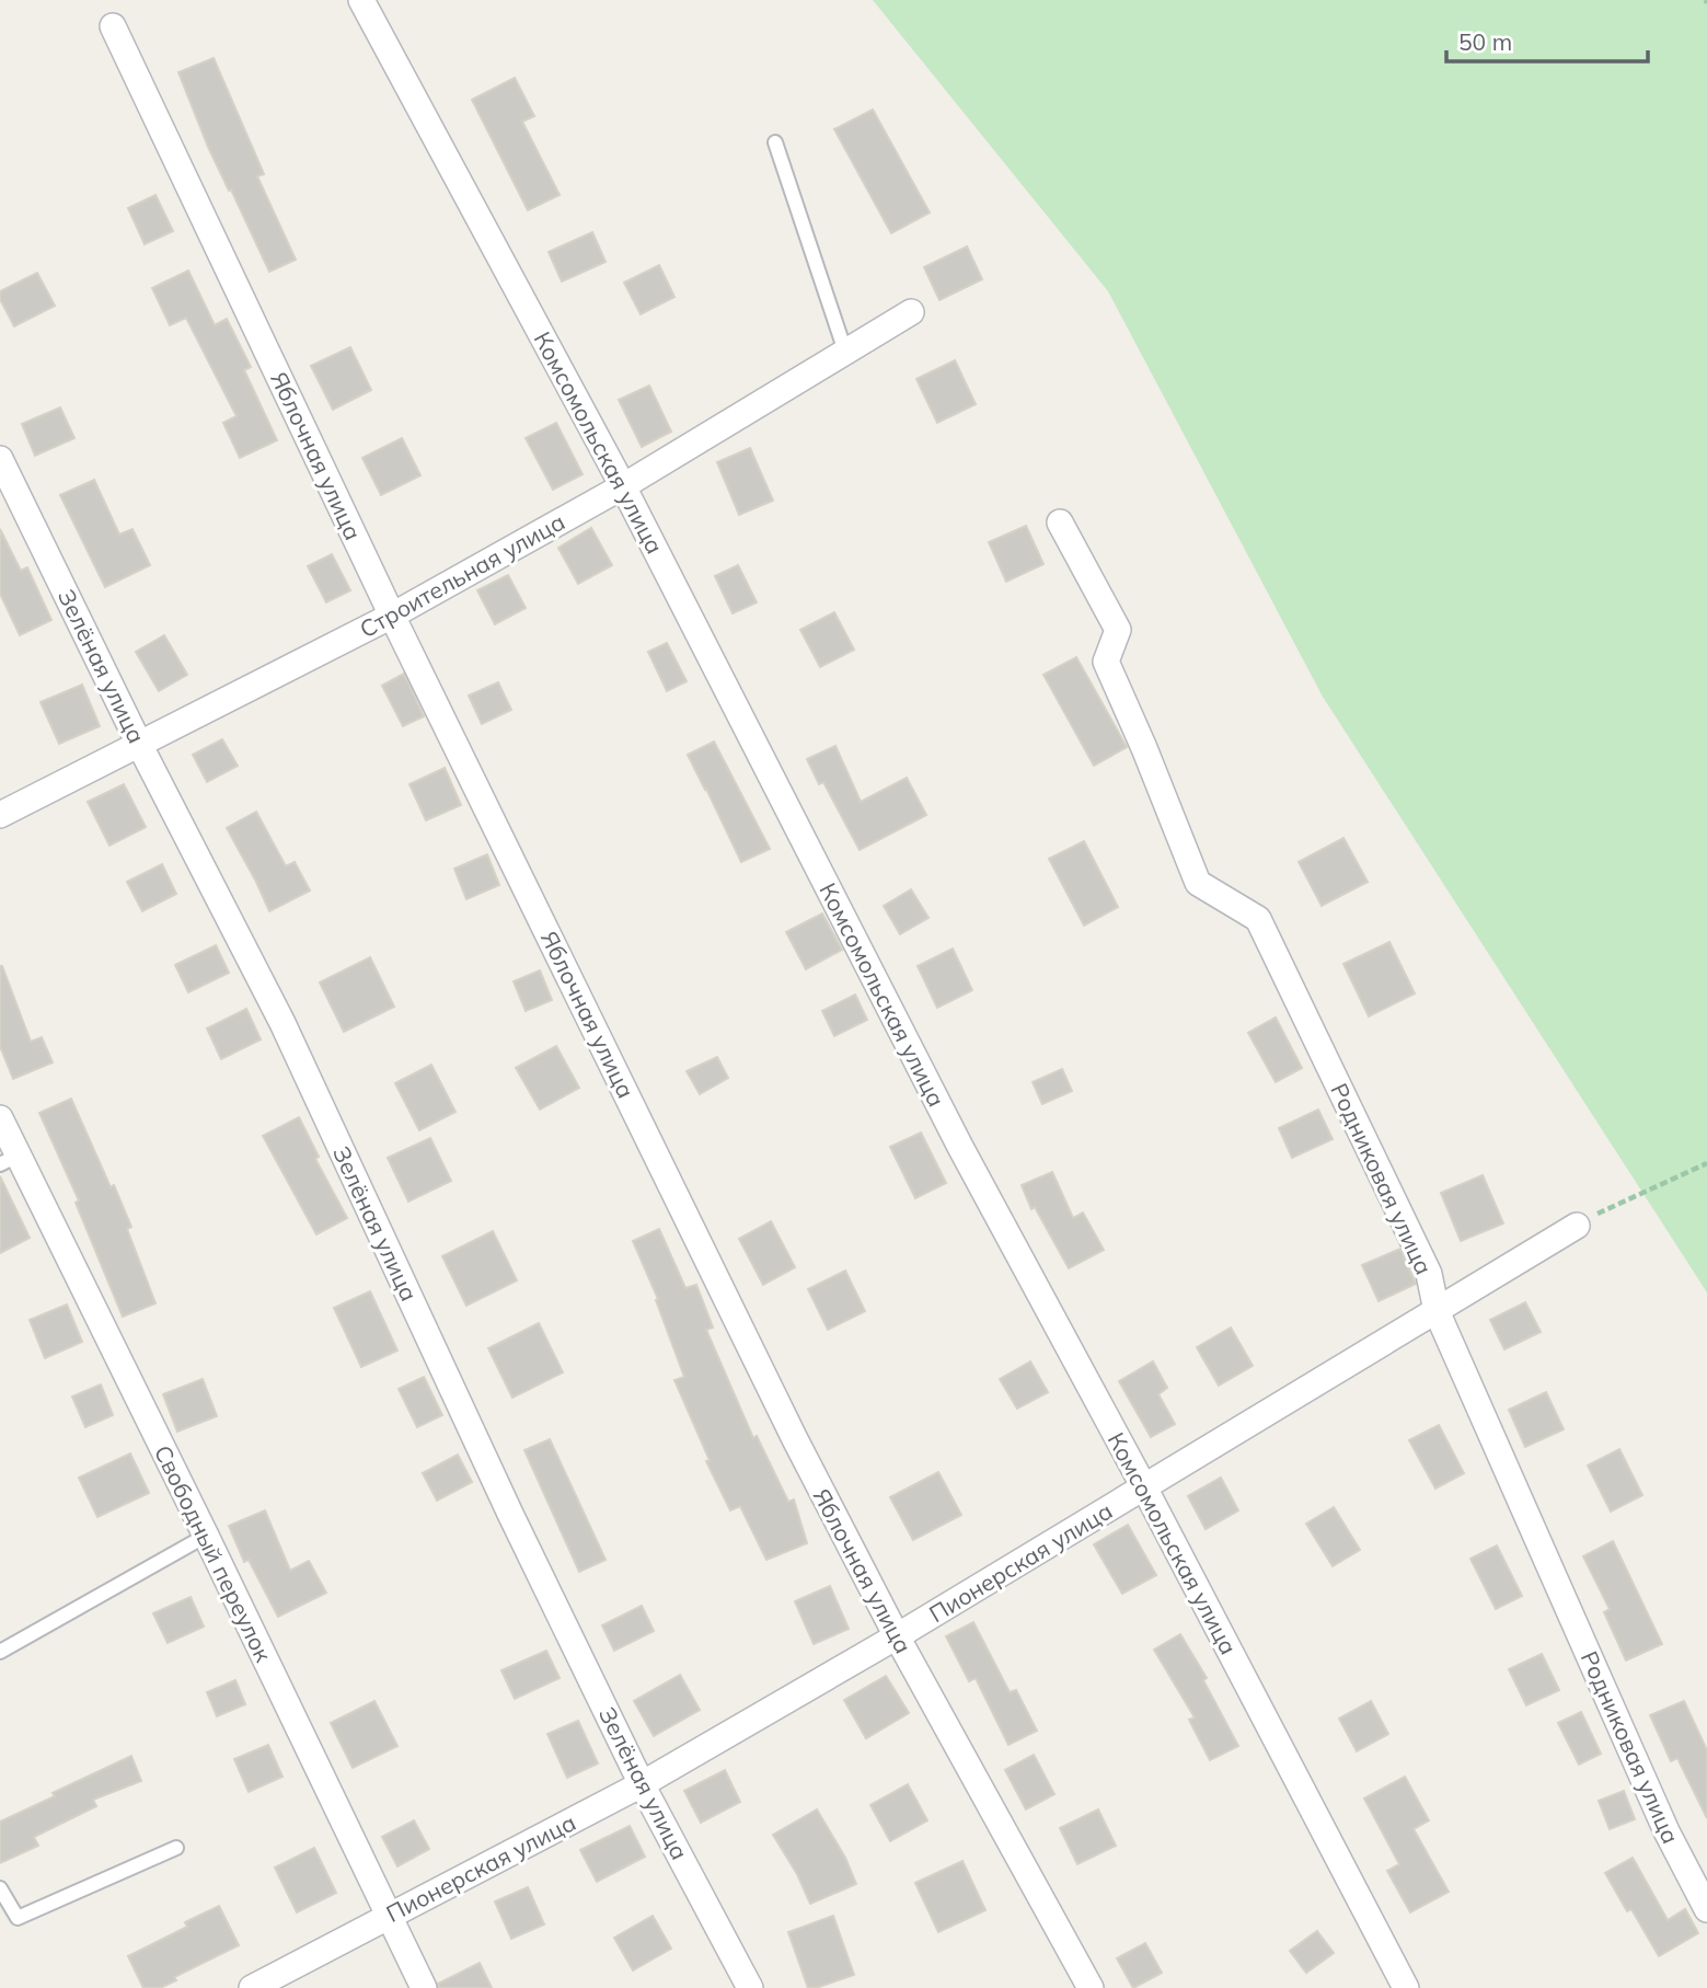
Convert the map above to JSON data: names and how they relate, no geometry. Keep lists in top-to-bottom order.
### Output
{
  "streets": {
    "street": [
      "Комсомольская улица",
      "Яблочная улица",
      "Строительная улица",
      "Зелёная улица",
      "Родниковая улица",
      "Свободный переулок",
      "Пионерская улица"
    ]
  },
  "crossings": [
    ["Комсомольская улица", "Строительная улица"],
    ["Комсомольская улица", "Пионерская улица"],
    ["Яблочная улица", "Строительная улица"],
    ["Яблочная улица", "Пионерская улица"],
    ["Строительная улица", "Зелёная улица"],
    ["Зелёная улица", "Пионерская улица"],
    ["Родниковая улица", "Пионерская улица"],
    ["Свободный переулок", "Пионерская улица"]
  ],
  "scale_bar": "50 m"
}
